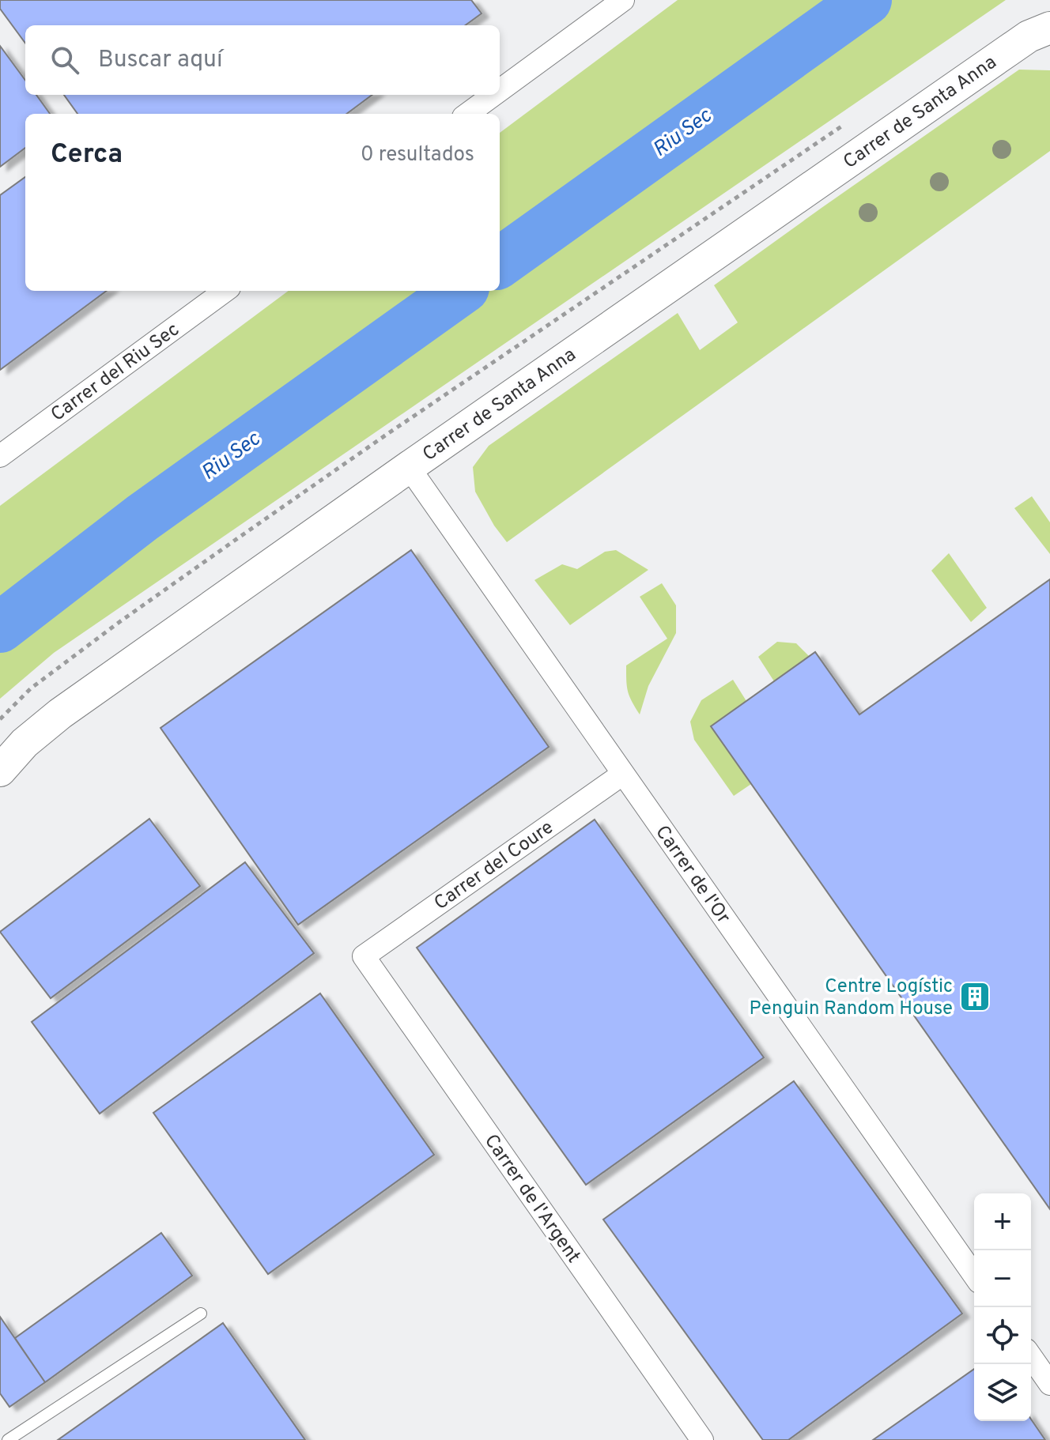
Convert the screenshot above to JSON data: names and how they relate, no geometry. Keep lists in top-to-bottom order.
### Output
{
  "streets": {
    "street": [
      "Carrer de Santa Anna",
      "Carrer del Riu Sec",
      "Carrer del Coure",
      "Carrer de l'Or",
      "Carrer de l'Argent"
    ]
  },
  "crossings": [
    ["Carrer de Santa Anna", "Carrer de l'Or"],
    ["Carrer del Coure", "Carrer de l'Or"],
    ["Carrer del Coure", "Carrer de l'Argent"]
  ],
  "water": ["Riu Sec"],
  "places": {
    "building": ["Centre Logístic Penguin Random House"]
  },
  "page": {
    "search": "Buscar aquí",
    "heading": ["Cerca", "0 resultados"],
    "map_buttons": ["+", "−"]
  }
}
